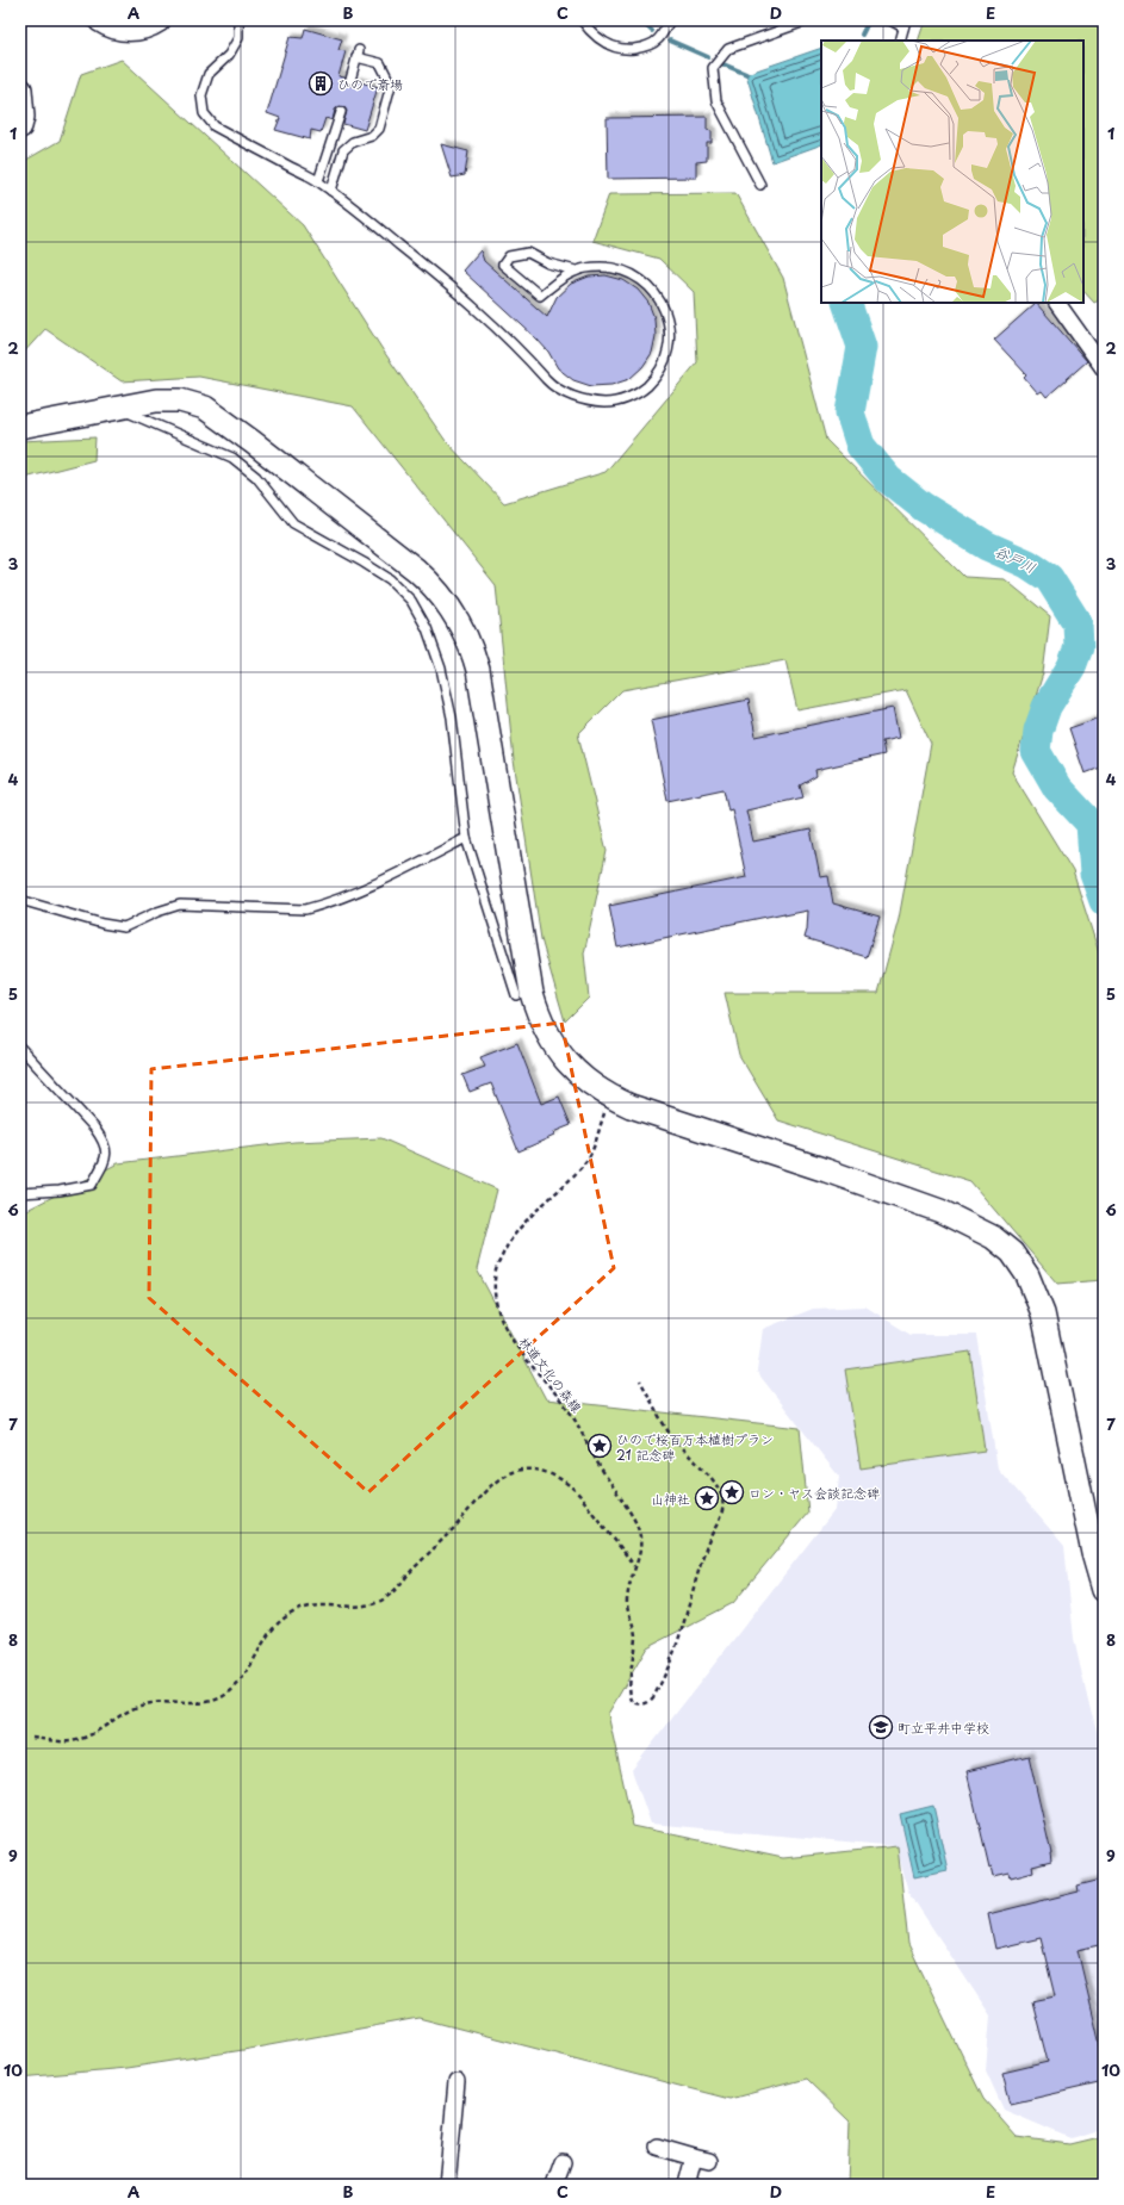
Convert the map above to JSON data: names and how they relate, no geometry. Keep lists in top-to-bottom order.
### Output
{
  "streets": {
    "path": ["林道文化の森線"]
  },
  "water": ["谷戸川"],
  "places": {
    "building": ["ひので斎場"],
    "place": ["ひので桜百万本植樹プラン 21 記念碑", "ロン・ヤス会談記念碑", "山神社"],
    "school or university": ["町立平井中学校"]
  },
  "grid": {
    "columns": [
      "A",
      "B",
      "C",
      "D",
      "E"
    ],
    "rows": [
      "1",
      "2",
      "3",
      "4",
      "5",
      "6",
      "7",
      "8",
      "9",
      "10"
    ]
  }
}
